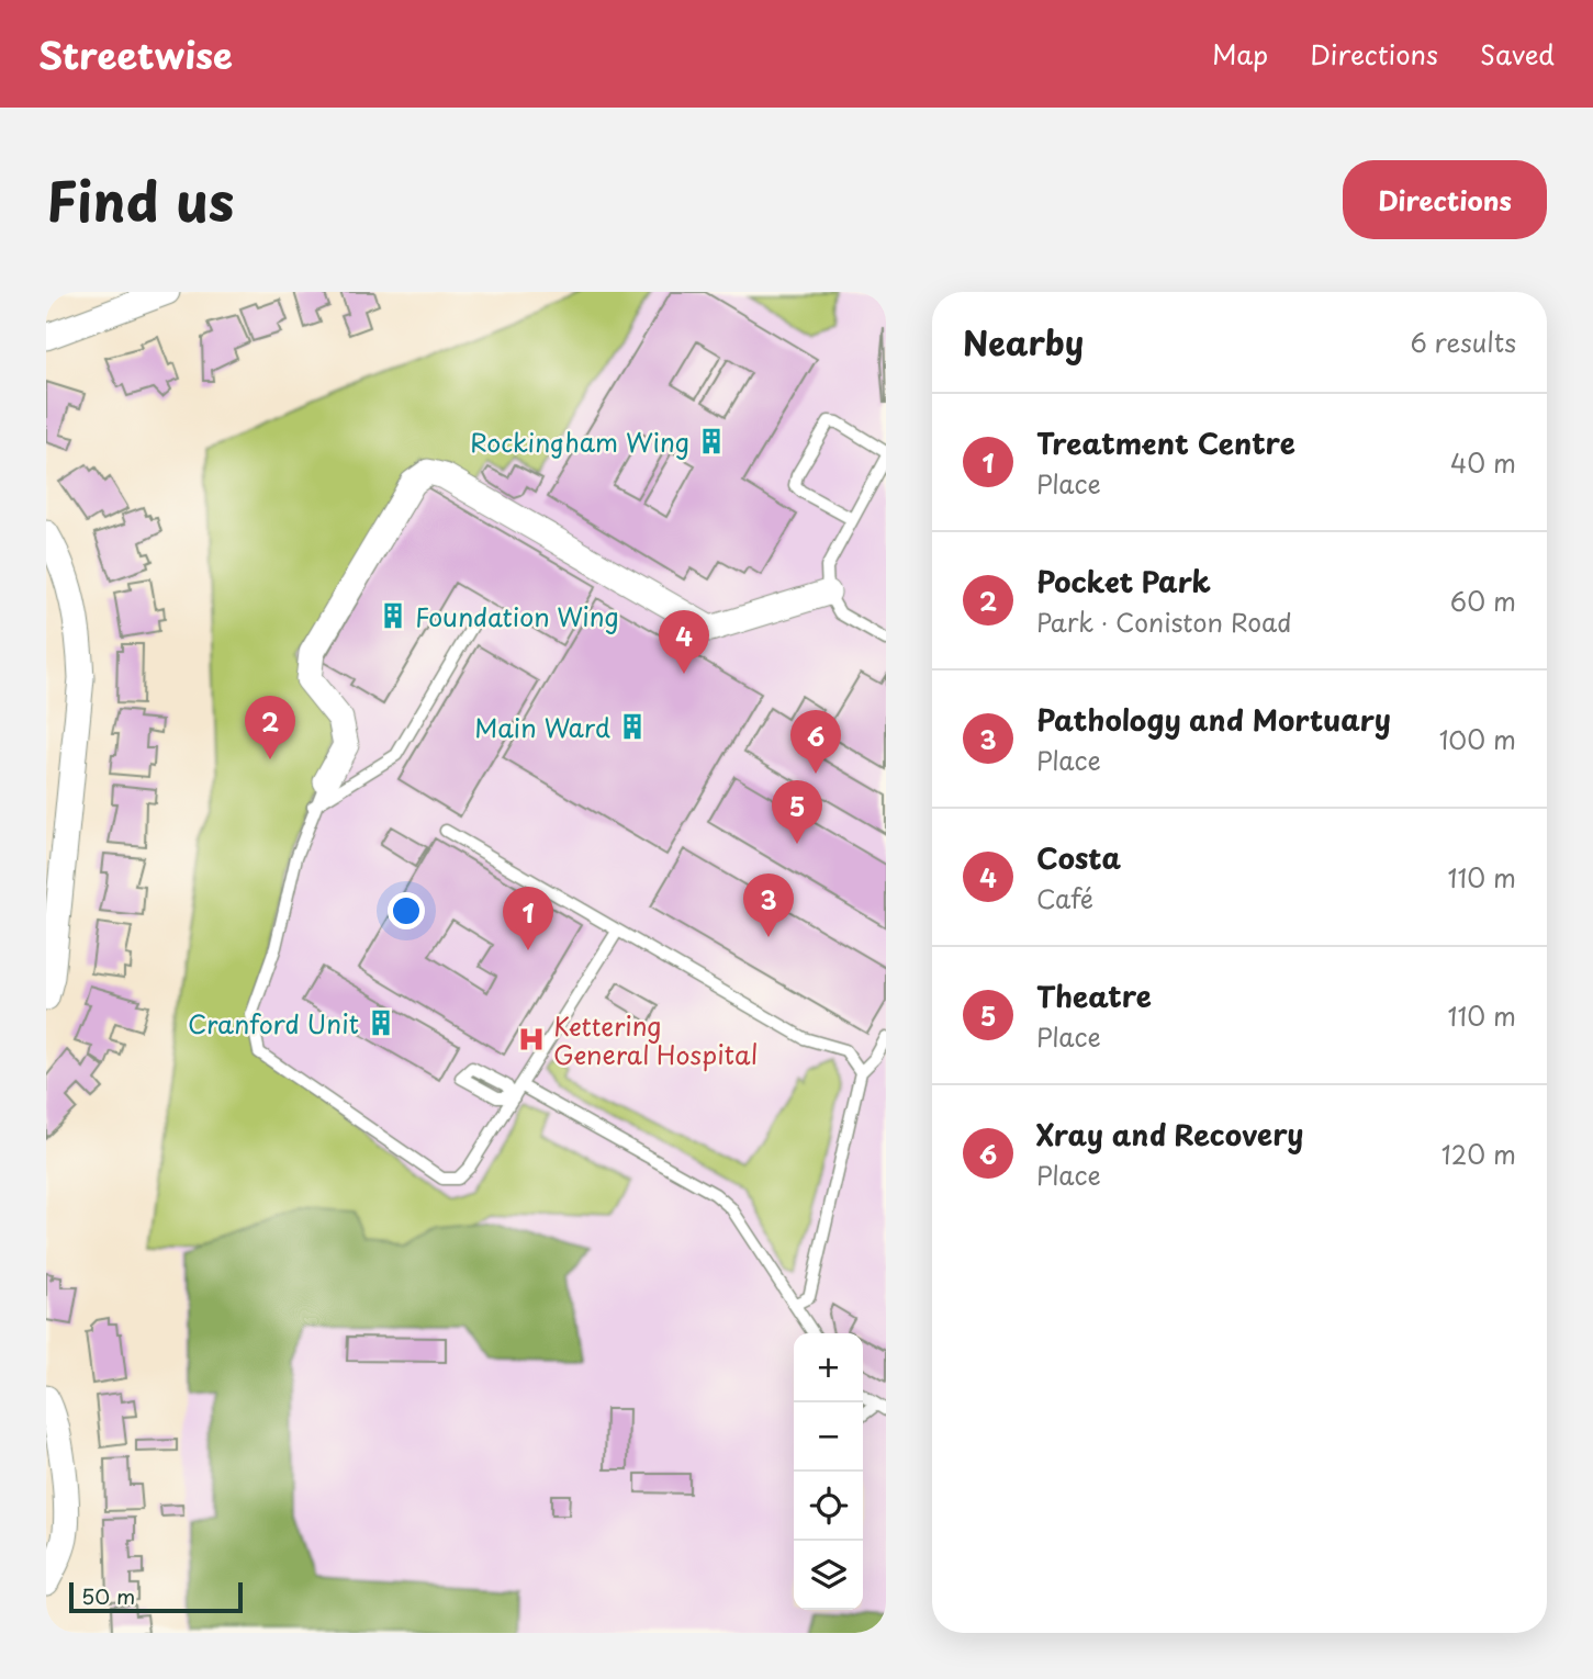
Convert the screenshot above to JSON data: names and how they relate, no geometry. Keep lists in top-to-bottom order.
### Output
{
  "places": {
    "building": [
      "Rockingham Wing",
      "Foundation Wing",
      "Main Ward",
      "Cranford Unit"
    ],
    "hospital": ["Kettering General Hospital"]
  },
  "scale_bar": "50 m",
  "page": {
    "header": "Streetwise",
    "nav": ["Map", "Directions", "Saved"],
    "title": "Find us",
    "buttons": "Directions",
    "heading": ["Nearby", "6 results"],
    "list": [
      {
        "mark": "1",
        "name": "Treatment Centre",
        "note": "Place",
        "value": "40 m"
      },
      {
        "mark": "2",
        "name": "Pocket Park",
        "note": "Park · Coniston Road",
        "value": "60 m"
      },
      {
        "mark": "3",
        "name": "Pathology and Mortuary",
        "note": "Place",
        "value": "100 m"
      },
      {
        "mark": "4",
        "name": "Costa",
        "note": "Café",
        "value": "110 m"
      },
      {
        "mark": "5",
        "name": "Theatre",
        "note": "Place",
        "value": "110 m"
      },
      {
        "mark": "6",
        "name": "Xray and Recovery",
        "note": "Place",
        "value": "120 m"
      }
    ],
    "pins": [
      "4",
      "2",
      "6",
      "5",
      "3",
      "1"
    ],
    "map_buttons": ["+", "−"],
    "scale": "50 m"
  }
}
